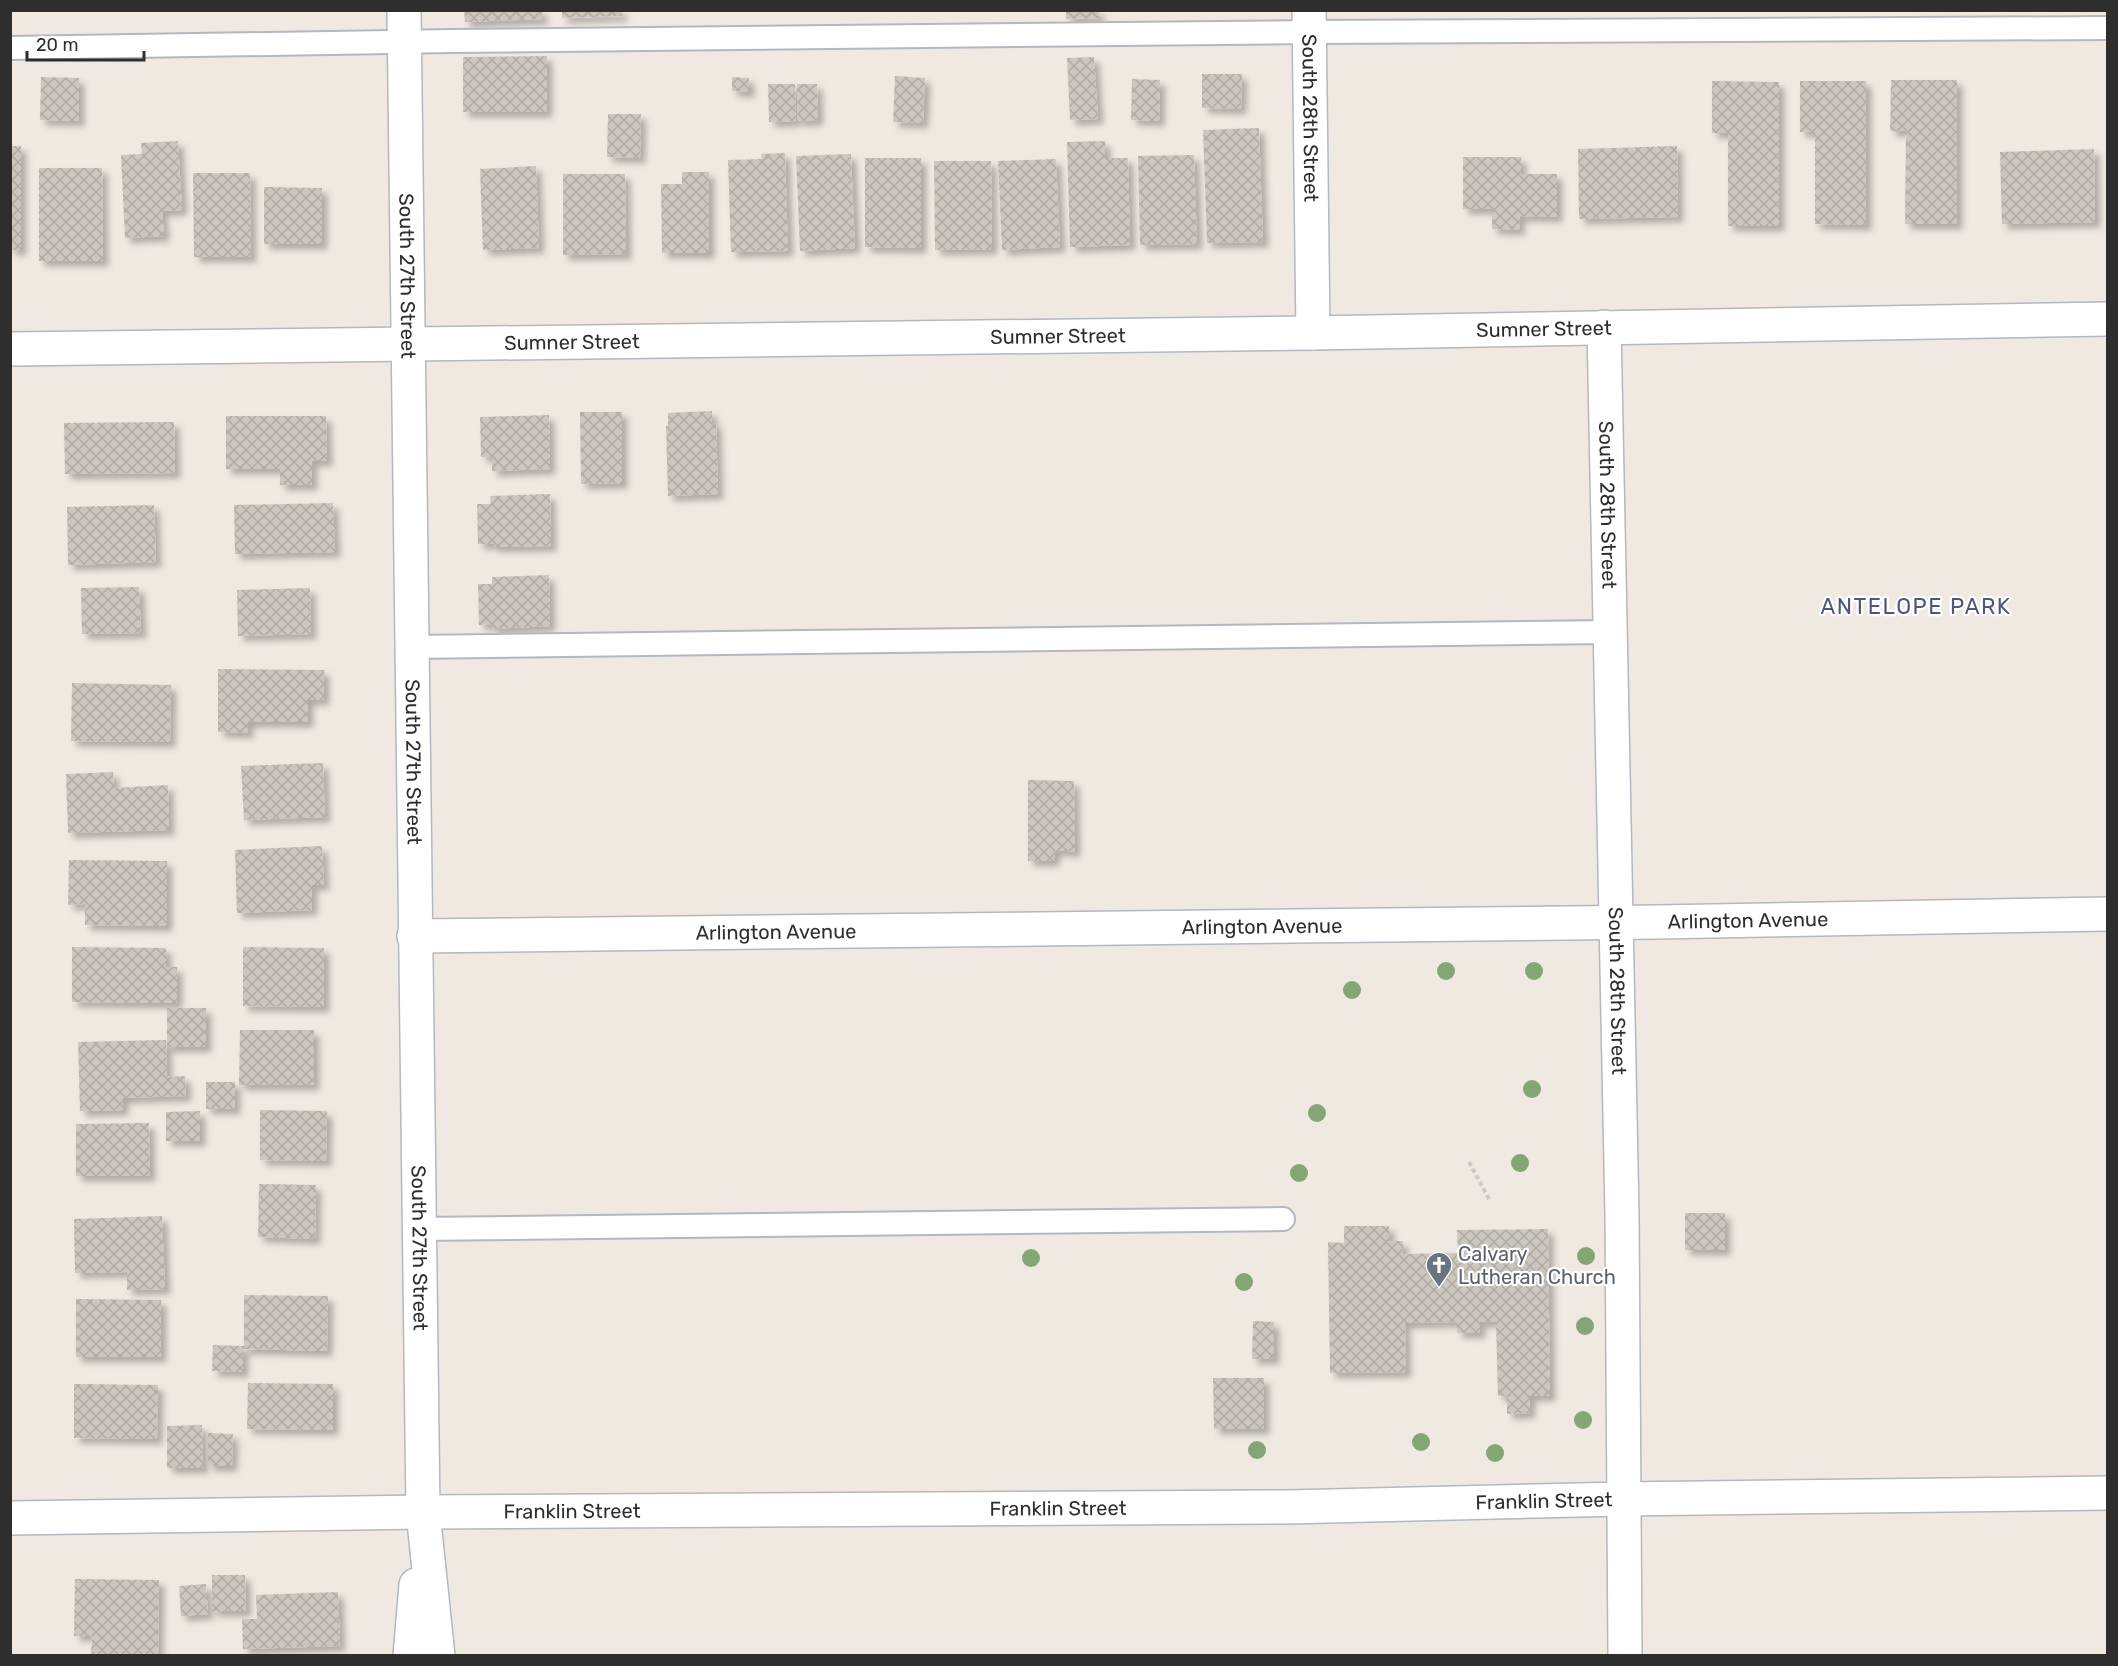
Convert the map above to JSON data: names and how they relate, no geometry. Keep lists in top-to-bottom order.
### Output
{
  "streets": {
    "street": [
      "South 28th Street",
      "South 27th Street",
      "Sumner Street",
      "Arlington Avenue",
      "Franklin Street"
    ]
  },
  "crossings": [
    ["South 28th Street", "Sumner Street"],
    ["South 28th Street", "Arlington Avenue"],
    ["South 28th Street", "Franklin Street"],
    ["South 27th Street", "Sumner Street"],
    ["South 27th Street", "Arlington Avenue"],
    ["South 27th Street", "Franklin Street"]
  ],
  "districts": ["ANTELOPE PARK"],
  "places": {
    "church": ["Calvary Lutheran Church"]
  },
  "scale_bar": "20 m"
}
